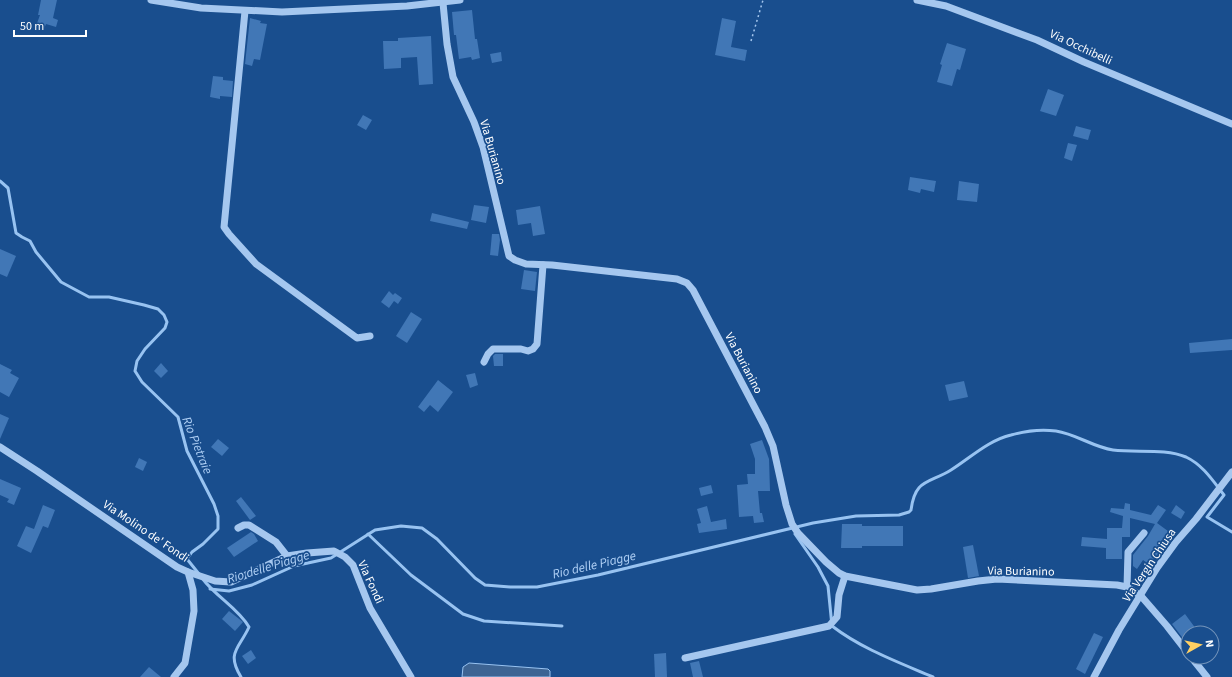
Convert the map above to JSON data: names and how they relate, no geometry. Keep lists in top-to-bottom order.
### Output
{
  "streets": {
    "street": [
      "Via Occhibelli",
      "Via Burianino",
      "Via Molino de' Fondi",
      "Via Vergin Chiusa",
      "Via Fondi"
    ]
  },
  "crossings": [
    ["Via Burianino", "Via Vergin Chiusa"],
    ["Via Molino de' Fondi", "Via Fondi"]
  ],
  "water": ["Rio Pietraie", "Rio delle Piagge"],
  "scale_bar": "50 m",
  "north": "right"
}
